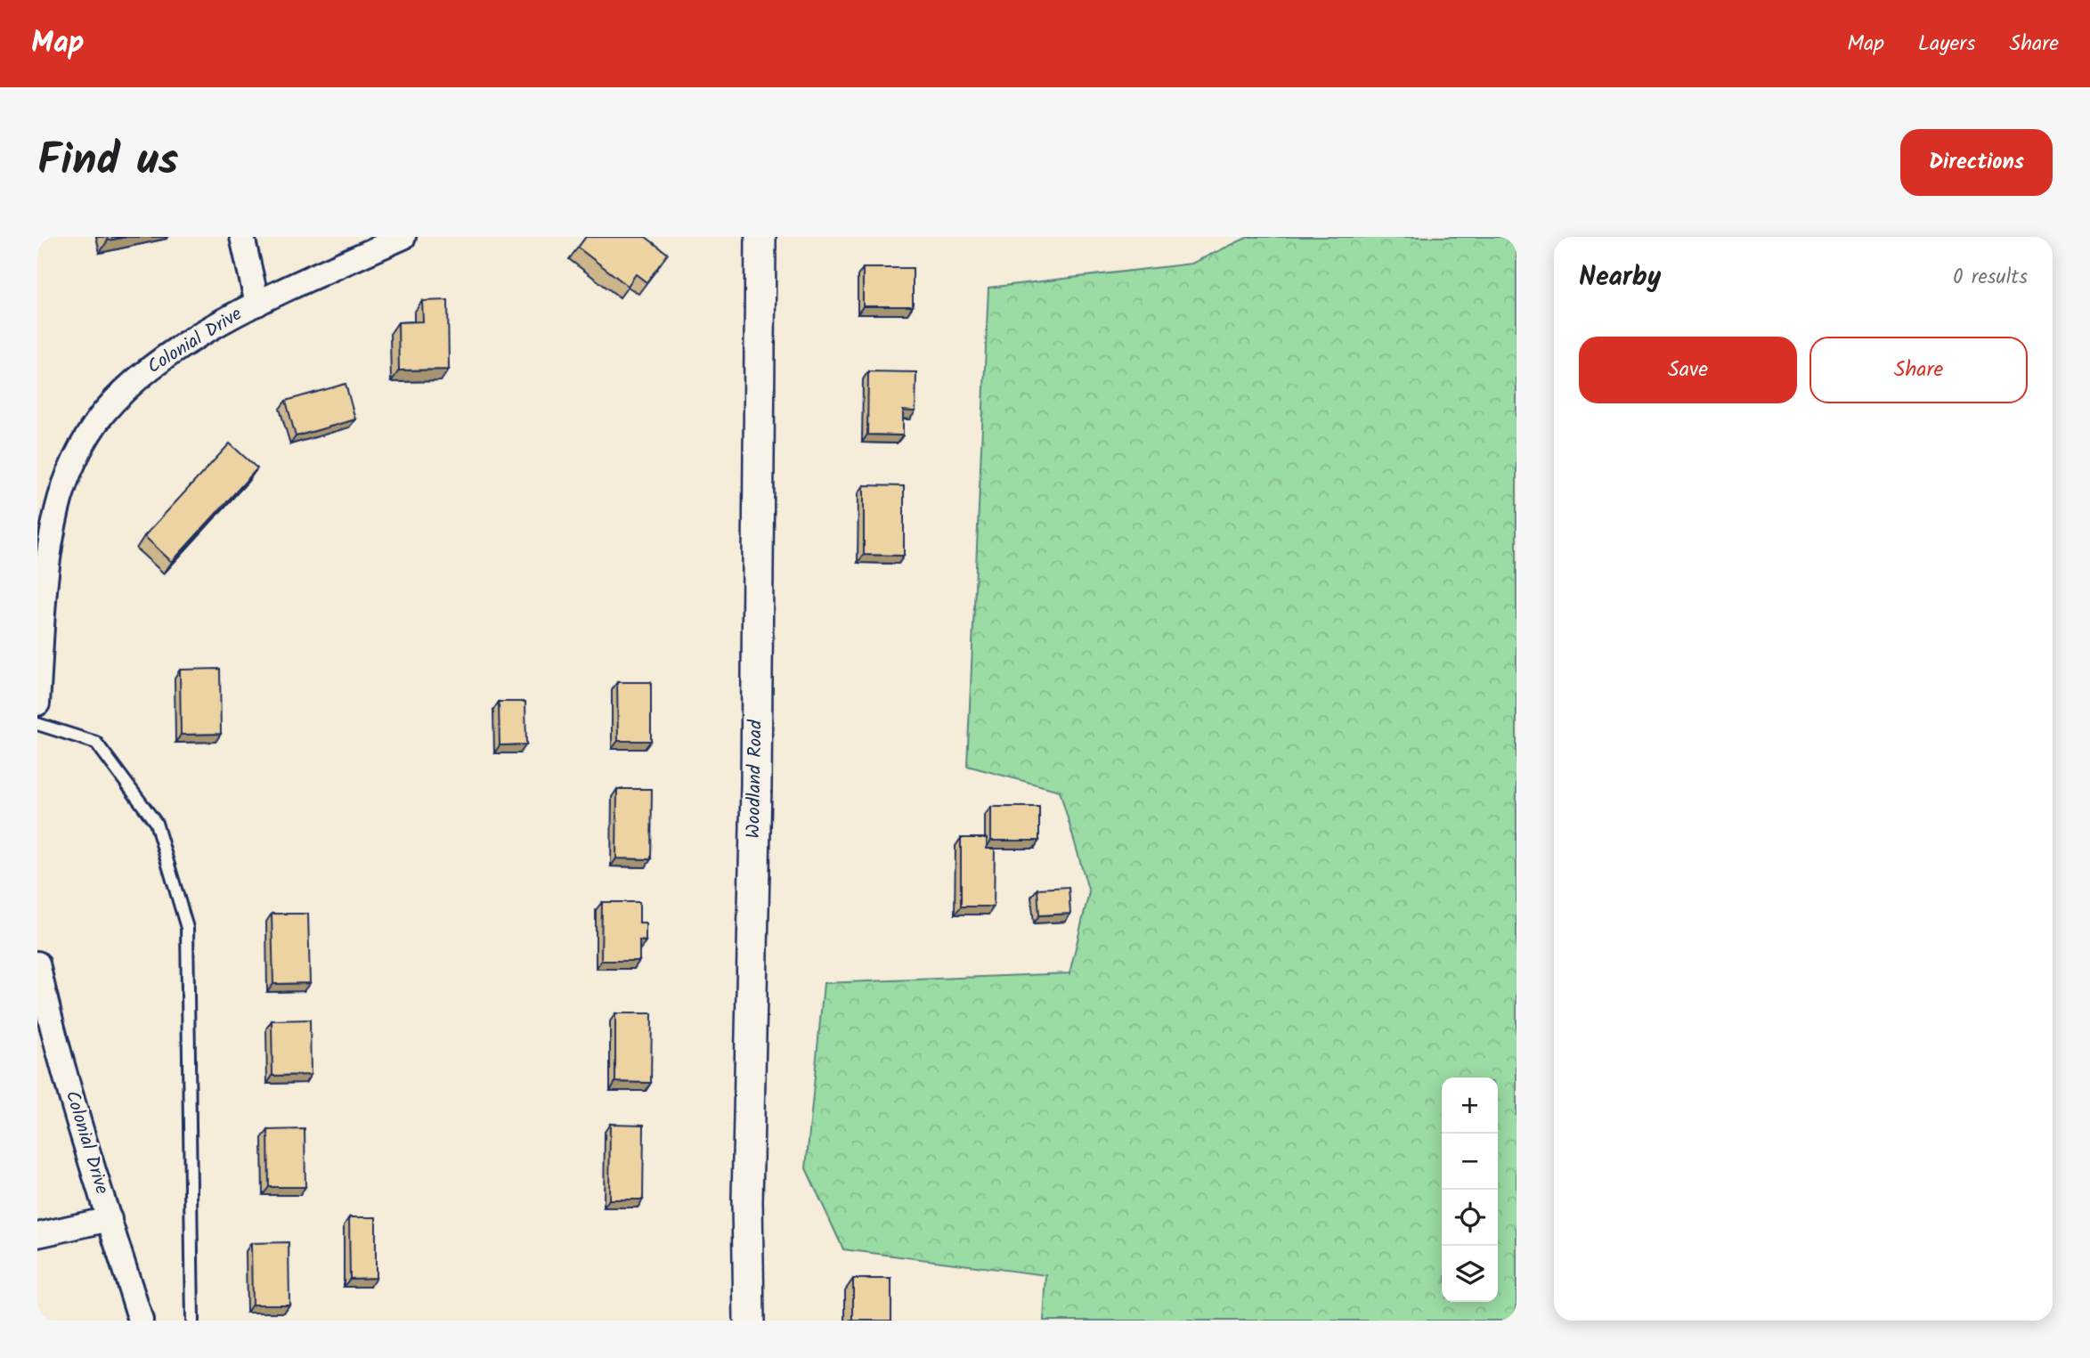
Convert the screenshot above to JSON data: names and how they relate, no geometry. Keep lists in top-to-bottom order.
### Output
{
  "streets": {
    "street": ["Colonial Drive", "Woodland Road"]
  },
  "page": {
    "header": "Map",
    "nav": ["Map", "Layers", "Share"],
    "title": "Find us",
    "buttons": [
      "Directions",
      ["Save", "Share"]
    ],
    "heading": ["Nearby", "0 results"],
    "map_buttons": ["+", "−"]
  }
}
